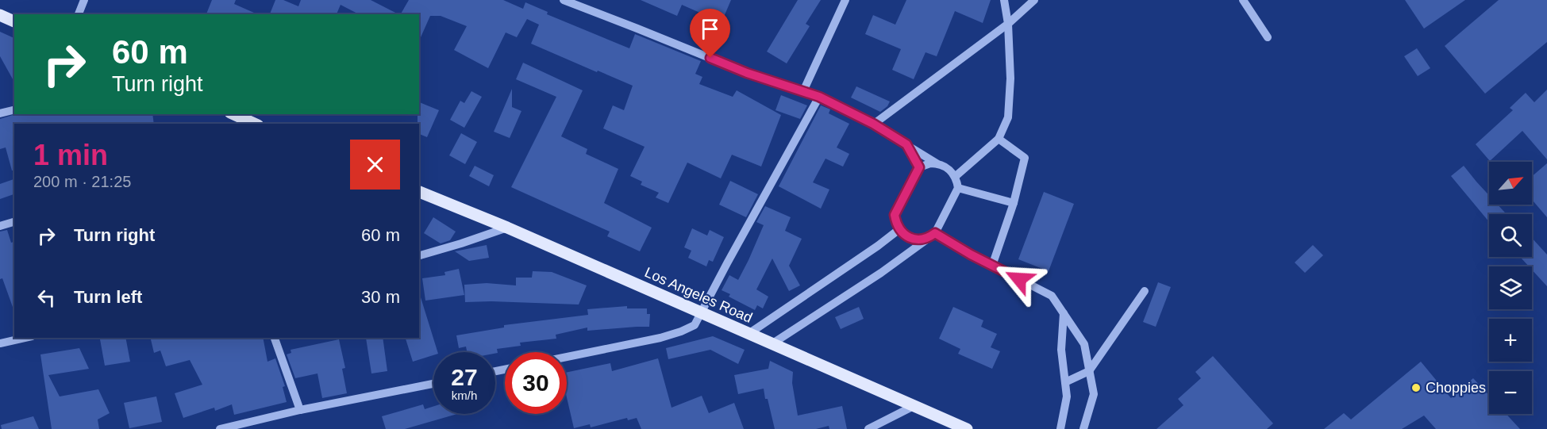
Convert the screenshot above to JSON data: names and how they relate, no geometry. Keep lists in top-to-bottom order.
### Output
{
  "streets": {
    "main road": ["Los Angeles Road"]
  },
  "places": ["Choppies"],
  "north": "top right",
  "page": {
    "turn": ["60 m", "Turn right"],
    "heading": ["1 min", "200 m · 21:25"],
    "map_buttons": ["+", "−"],
    "list": [
      {
        "name": "Turn right",
        "value": "60 m"
      },
      {
        "name": "Turn left",
        "value": "30 m"
      }
    ],
    "speed": "27 km/h",
    "limit": "30"
  }
}
